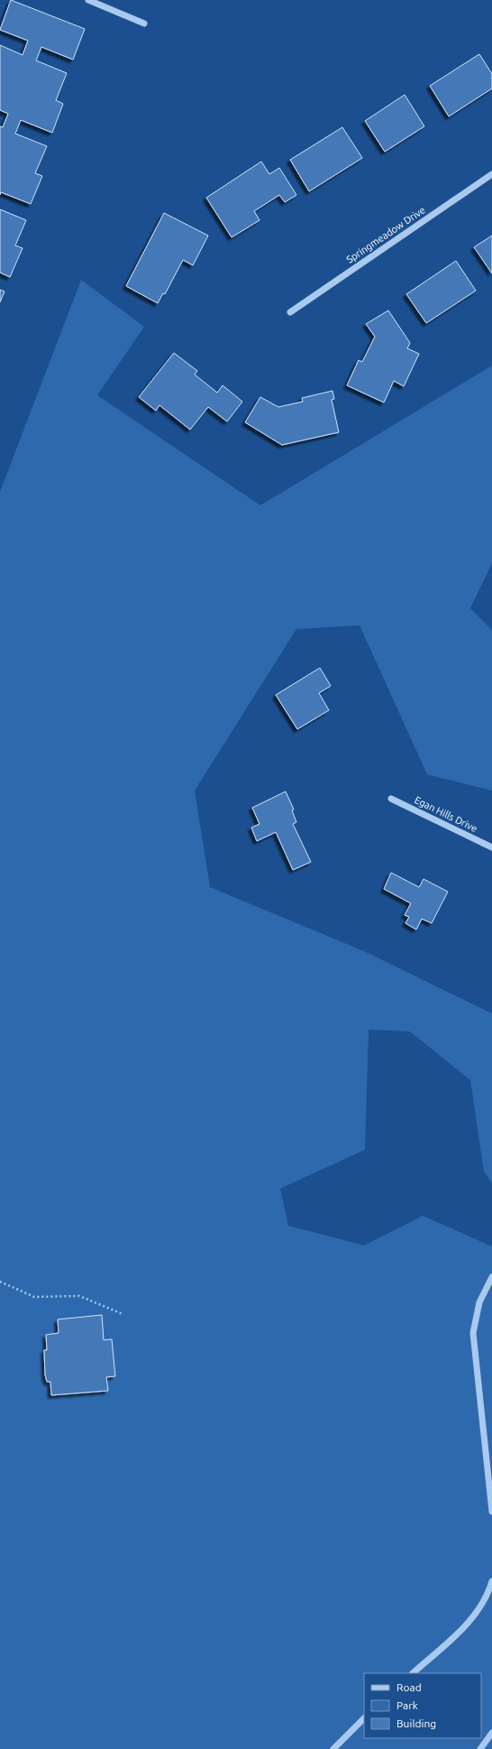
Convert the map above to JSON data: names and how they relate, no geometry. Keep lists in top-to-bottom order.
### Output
{
  "streets": {
    "street": ["Springmeadow Drive", "Egan Hills Drive"]
  },
  "legend": ["Road", "Park", "Building"]
}
